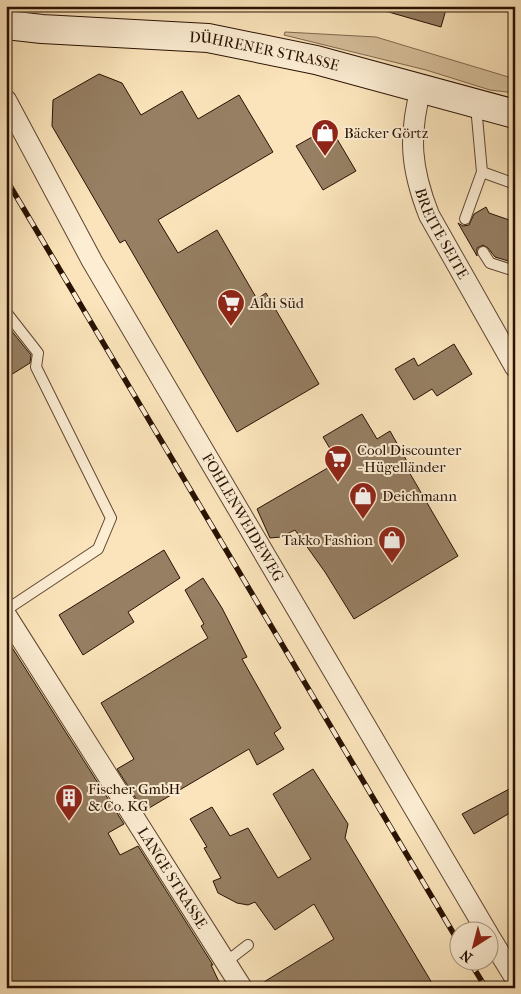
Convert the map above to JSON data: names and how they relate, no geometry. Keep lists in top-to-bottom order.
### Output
{
  "streets": {
    "main road": ["DÜHRENER STRASSE"],
    "street": ["BREITE SEITE", "FOHLENWEIDEWEG", "LANGE STRASSE"]
  },
  "crossings": [
    ["DÜHRENER STRASSE", "BREITE SEITE"]
  ],
  "places": {
    "shop": ["Bäcker Görtz", "Deichmann", "Takko Fashion"],
    "supermarket": ["Aldi Süd", "Cool Discounter - Hügelländer"],
    "building": ["Fischer GmbH & Co. KG"]
  },
  "north": "bottom left"
}
